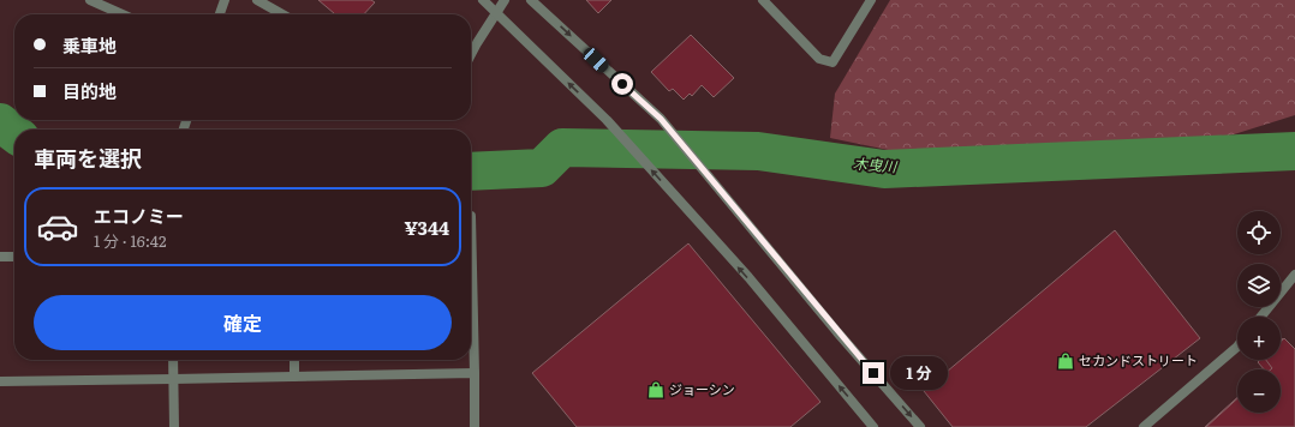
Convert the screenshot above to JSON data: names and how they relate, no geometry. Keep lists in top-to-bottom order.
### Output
{
  "water": ["木曳川"],
  "places": {
    "shop": ["セカンドストリート", "ジョーシン"]
  },
  "page": {
    "banner": ["乗車地", "目的地"],
    "heading": "車両を選択",
    "list": [
      {
        "name": "エコノミー",
        "note": "1 分 · 16:42",
        "value": "¥344"
      }
    ],
    "map_buttons": ["+", "−"],
    "buttons": "確定",
    "bubble": "1 分"
  }
}
